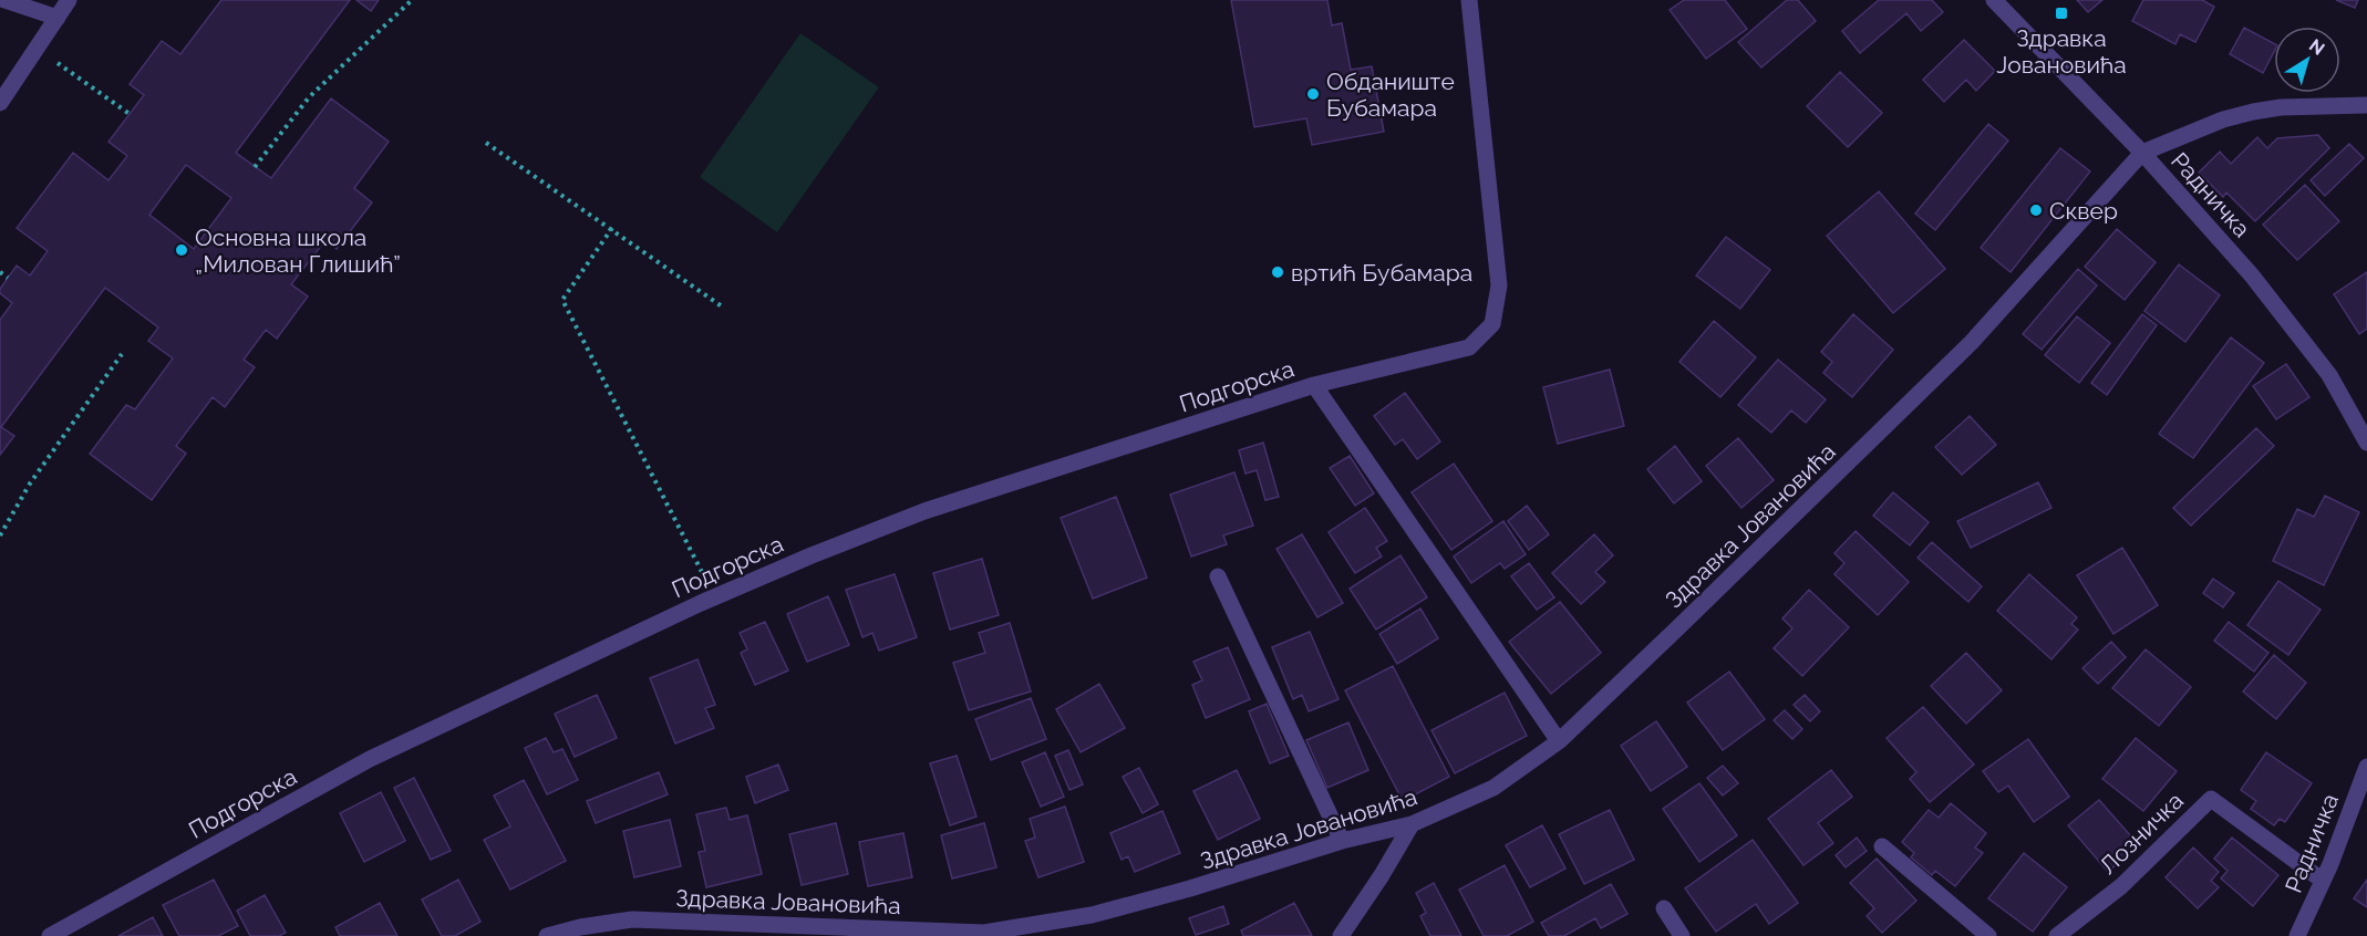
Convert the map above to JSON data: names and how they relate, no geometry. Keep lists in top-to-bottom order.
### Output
{
  "streets": {
    "street": [
      "Радничка",
      "Подгорска",
      "Здравка Јовановића",
      "Лозничка"
    ]
  },
  "crossings": [
    ["Радничка", "Здравка Јовановића"],
    ["Радничка", "Лозничка"]
  ],
  "places": {
    "transit": ["Здравка Јовановића"],
    "other": [
      "Обданиште Бубамара",
      "Сквер",
      "Основна школа „Милован Глишић”",
      "вртић Бубамара"
    ]
  },
  "north": "top right"
}
